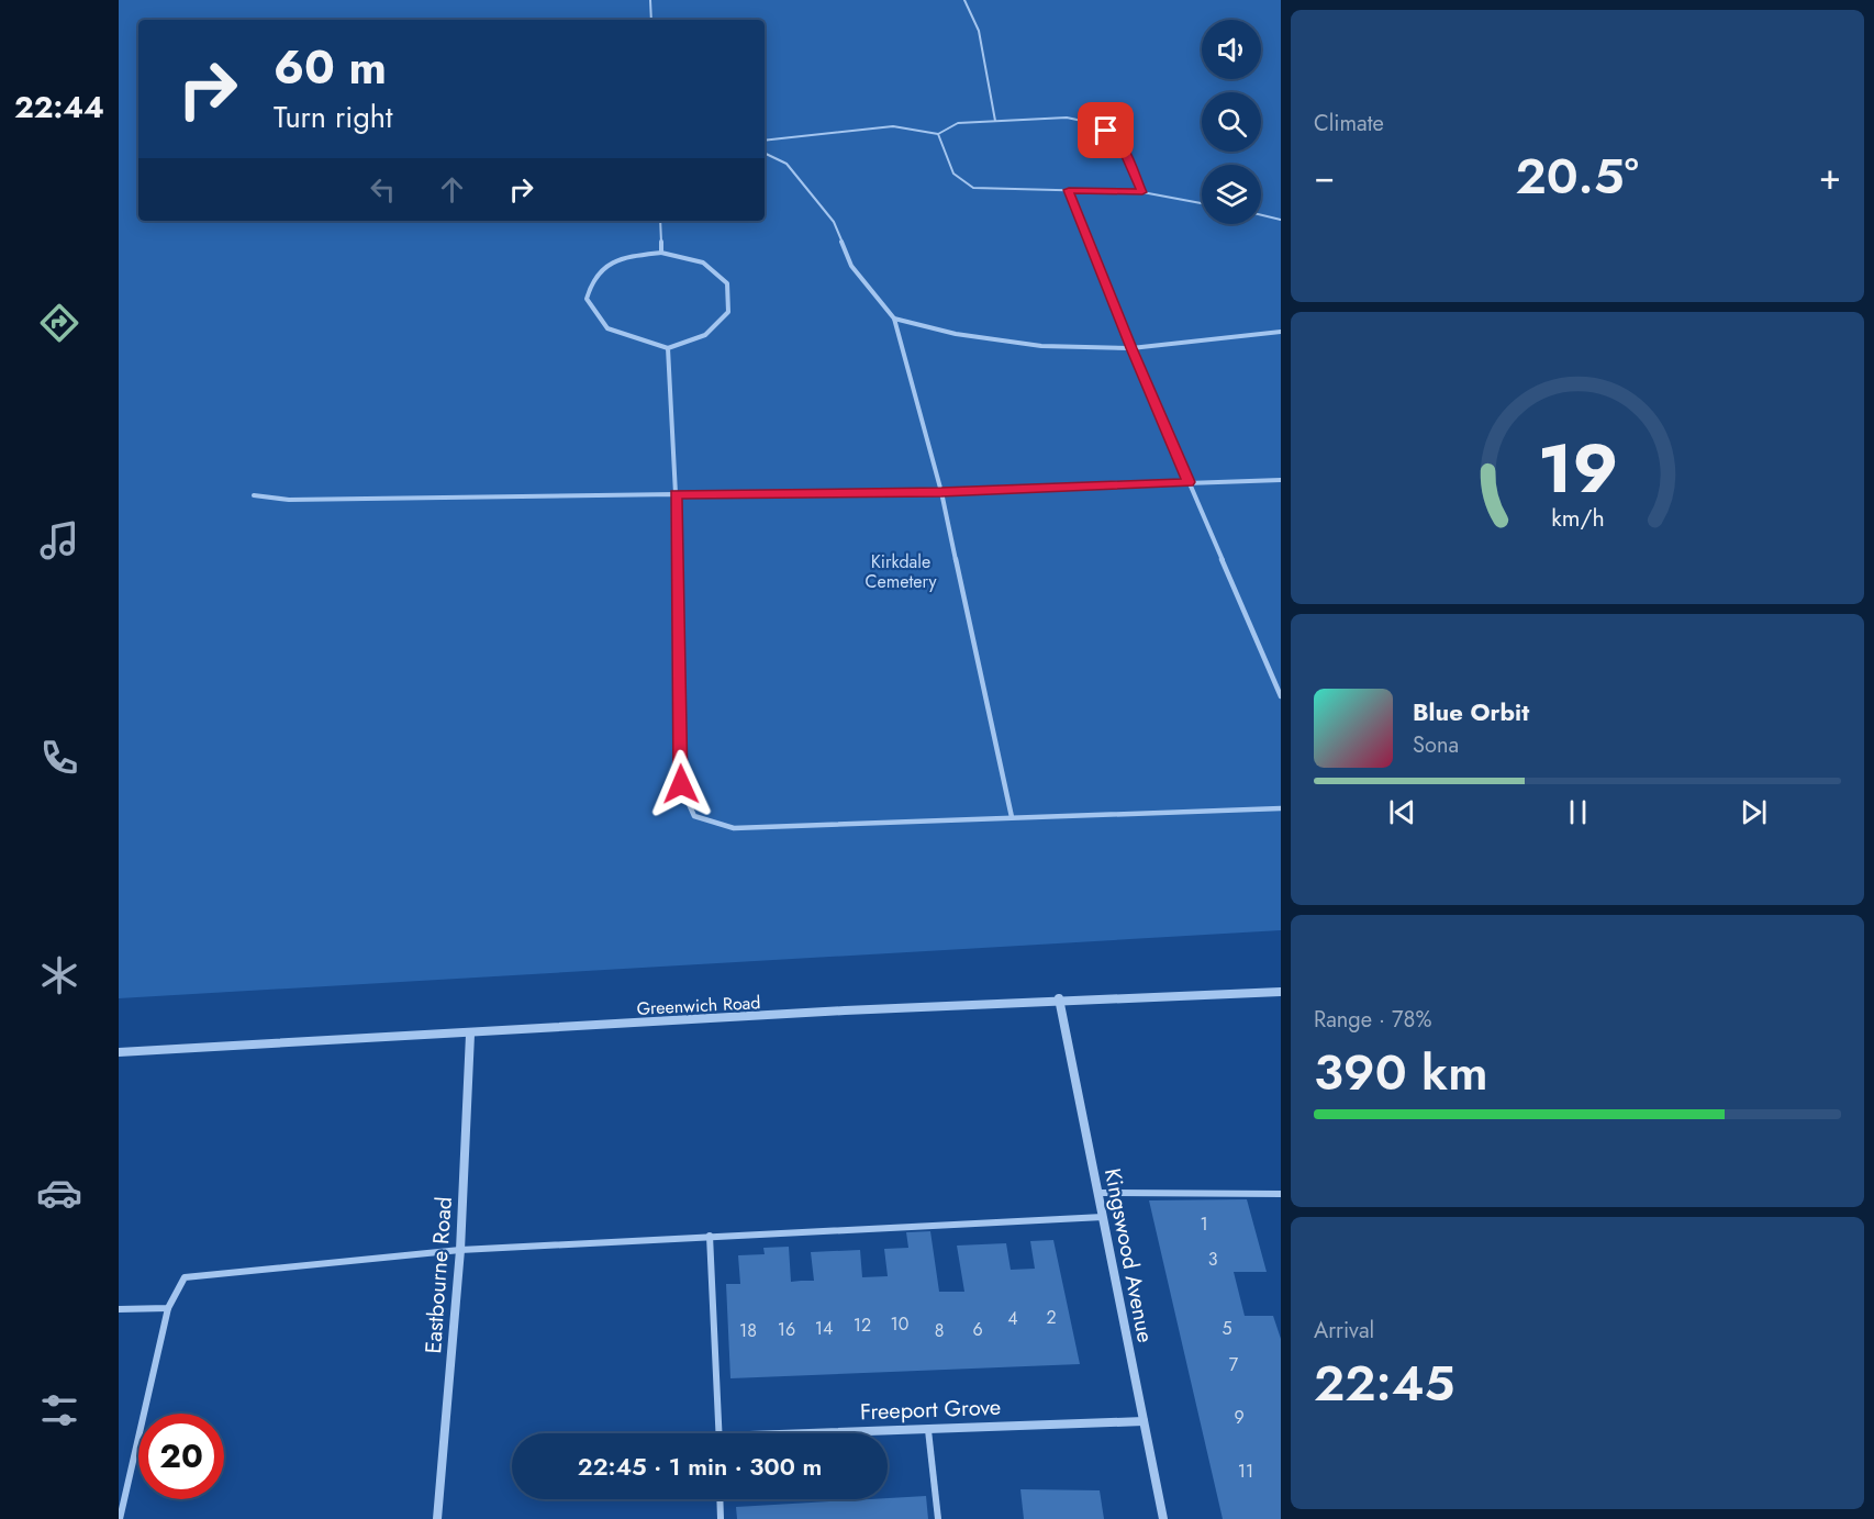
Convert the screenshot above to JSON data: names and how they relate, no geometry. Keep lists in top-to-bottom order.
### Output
{
  "streets": {
    "street": [
      "Greenwich Road",
      "Kingswood Avenue",
      "Eastbourne Road",
      "Freeport Grove"
    ]
  },
  "crossings": [
    ["Greenwich Road", "Kingswood Avenue"],
    ["Greenwich Road", "Eastbourne Road"],
    ["Kingswood Avenue", "Freeport Grove"]
  ],
  "parks": ["Kirkdale Cemetery"],
  "house_numbers": [
    "1",
    "3",
    "2",
    "4",
    "10",
    "12",
    "14",
    "5",
    "16",
    "6",
    "18",
    "8",
    "7",
    "9",
    "11"
  ],
  "page": {
    "tabs": "22:44",
    "tile": [
      "Climate",
      ["Range · 78%", "390 km"],
      ["Arrival", "22:45"]
    ],
    "turn": ["60 m", "Turn right"],
    "heat": ["−", "20.5°", "+"],
    "song": ["Blue Orbit", "Sona"],
    "limit": "20",
    "trip": "22:45 · 1 min · 300 m",
    "gauge": ["19", "km/h"]
  }
}
